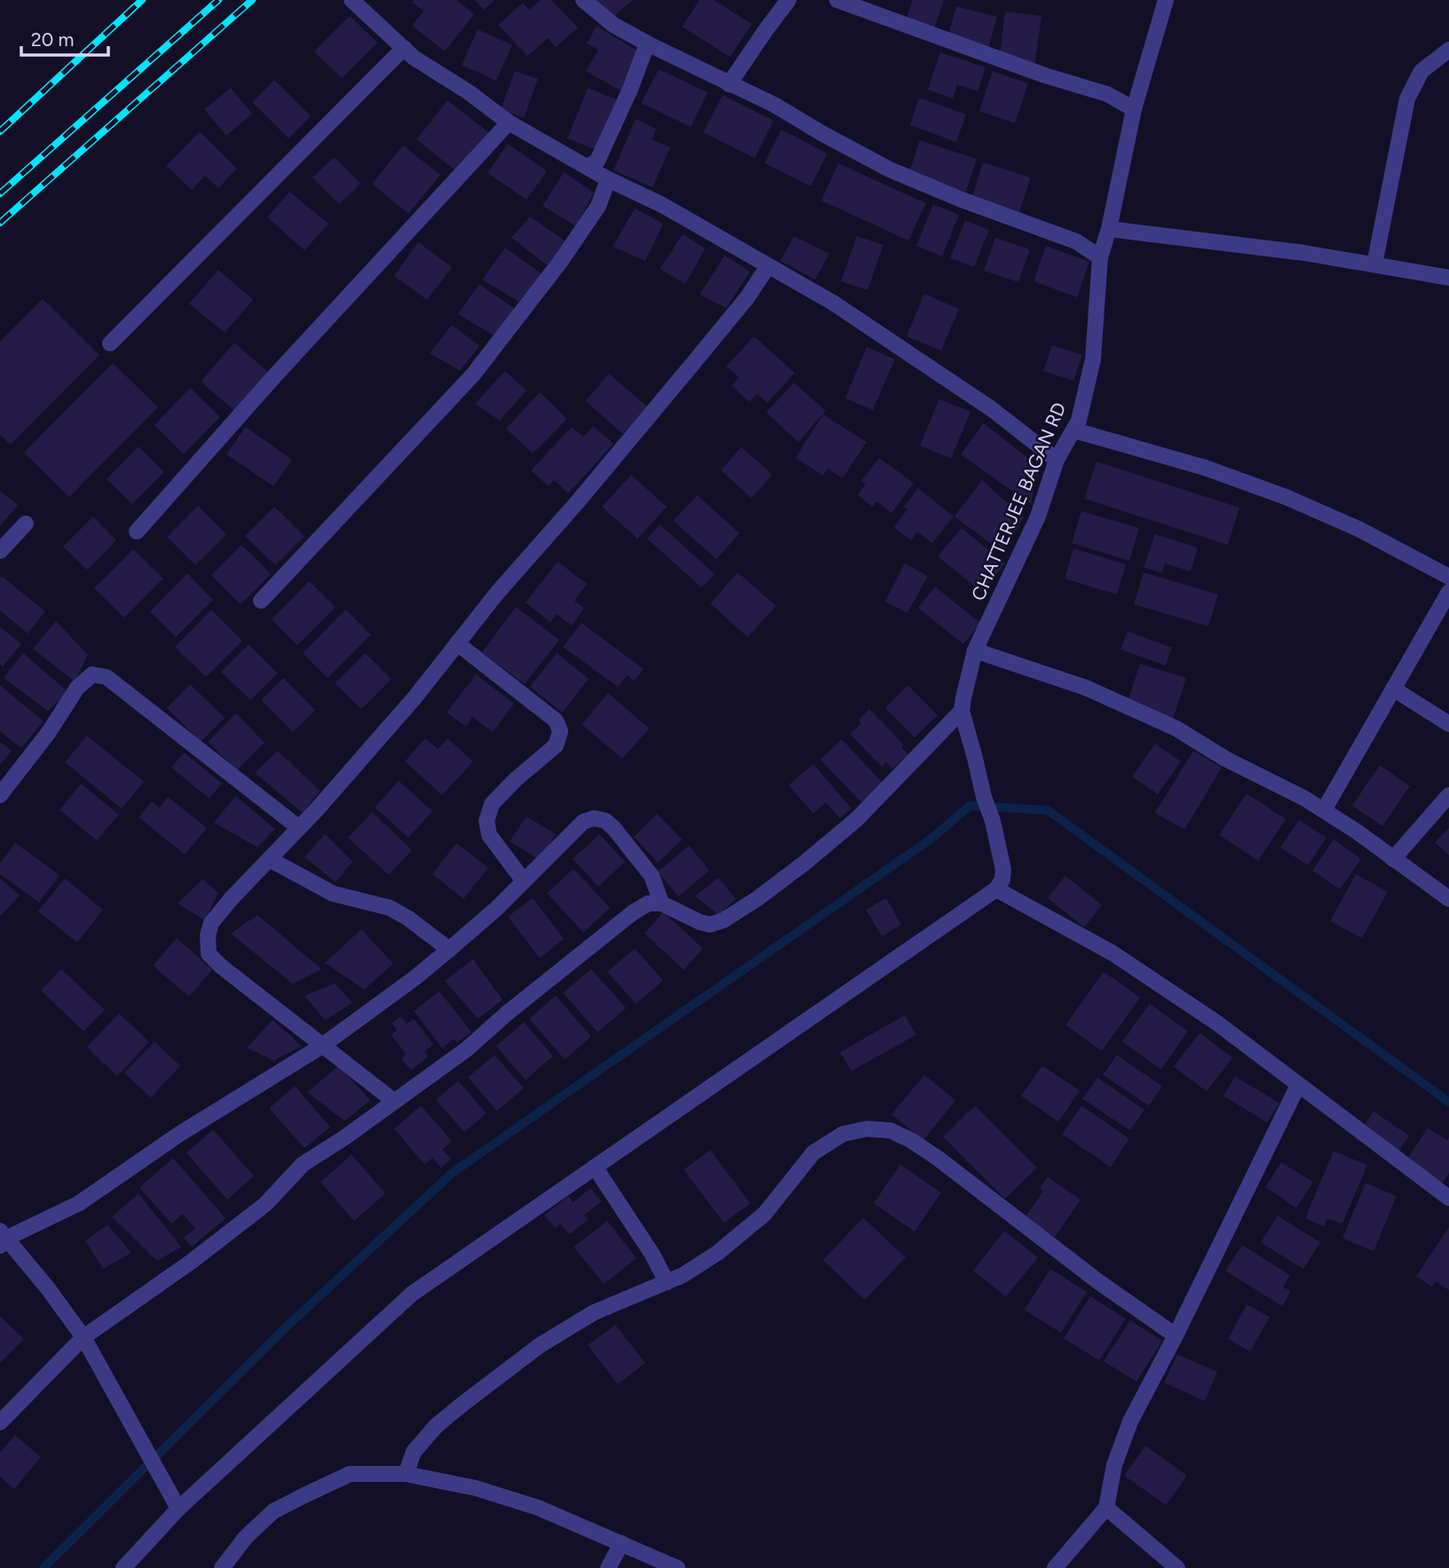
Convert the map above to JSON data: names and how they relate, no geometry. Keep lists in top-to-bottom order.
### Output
{
  "streets": {
    "street": ["CHATTERJEE BAGAN RD"]
  },
  "scale_bar": "20 m"
}
